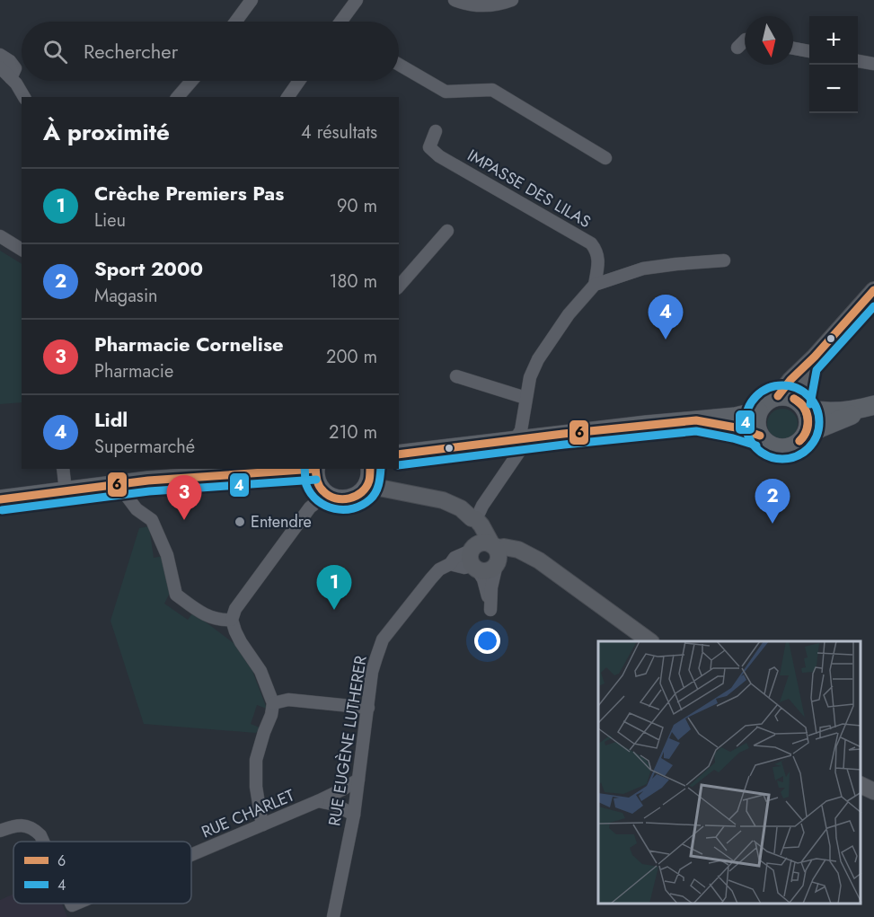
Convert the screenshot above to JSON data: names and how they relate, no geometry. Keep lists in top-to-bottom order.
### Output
{
  "streets": {
    "street": ["IMPASSE DES LILAS", "RUE EUGÈNE LUTHERER", "RUE CHARLET"]
  },
  "crossings": [
    ["RUE EUGÈNE LUTHERER", "RUE CHARLET"]
  ],
  "places": ["Entendre"],
  "lines": ["transit line 6", "transit line 4"],
  "legend": ["6", "4"],
  "north": "bottom",
  "page": {
    "map_buttons": ["+", "−"],
    "search": "Rechercher",
    "heading": ["À proximité", "4 résultats"],
    "list": [
      {
        "mark": "1",
        "name": "Crèche Premiers Pas",
        "note": "Lieu",
        "value": "90 m"
      },
      {
        "mark": "2",
        "name": "Sport 2000",
        "note": "Magasin",
        "value": "180 m"
      },
      {
        "mark": "3",
        "name": "Pharmacie Cornelise",
        "note": "Pharmacie",
        "value": "200 m"
      },
      {
        "mark": "4",
        "name": "Lidl",
        "note": "Supermarché",
        "value": "210 m"
      }
    ],
    "pins": [
      "4",
      "3",
      "2",
      "1"
    ]
  }
}
